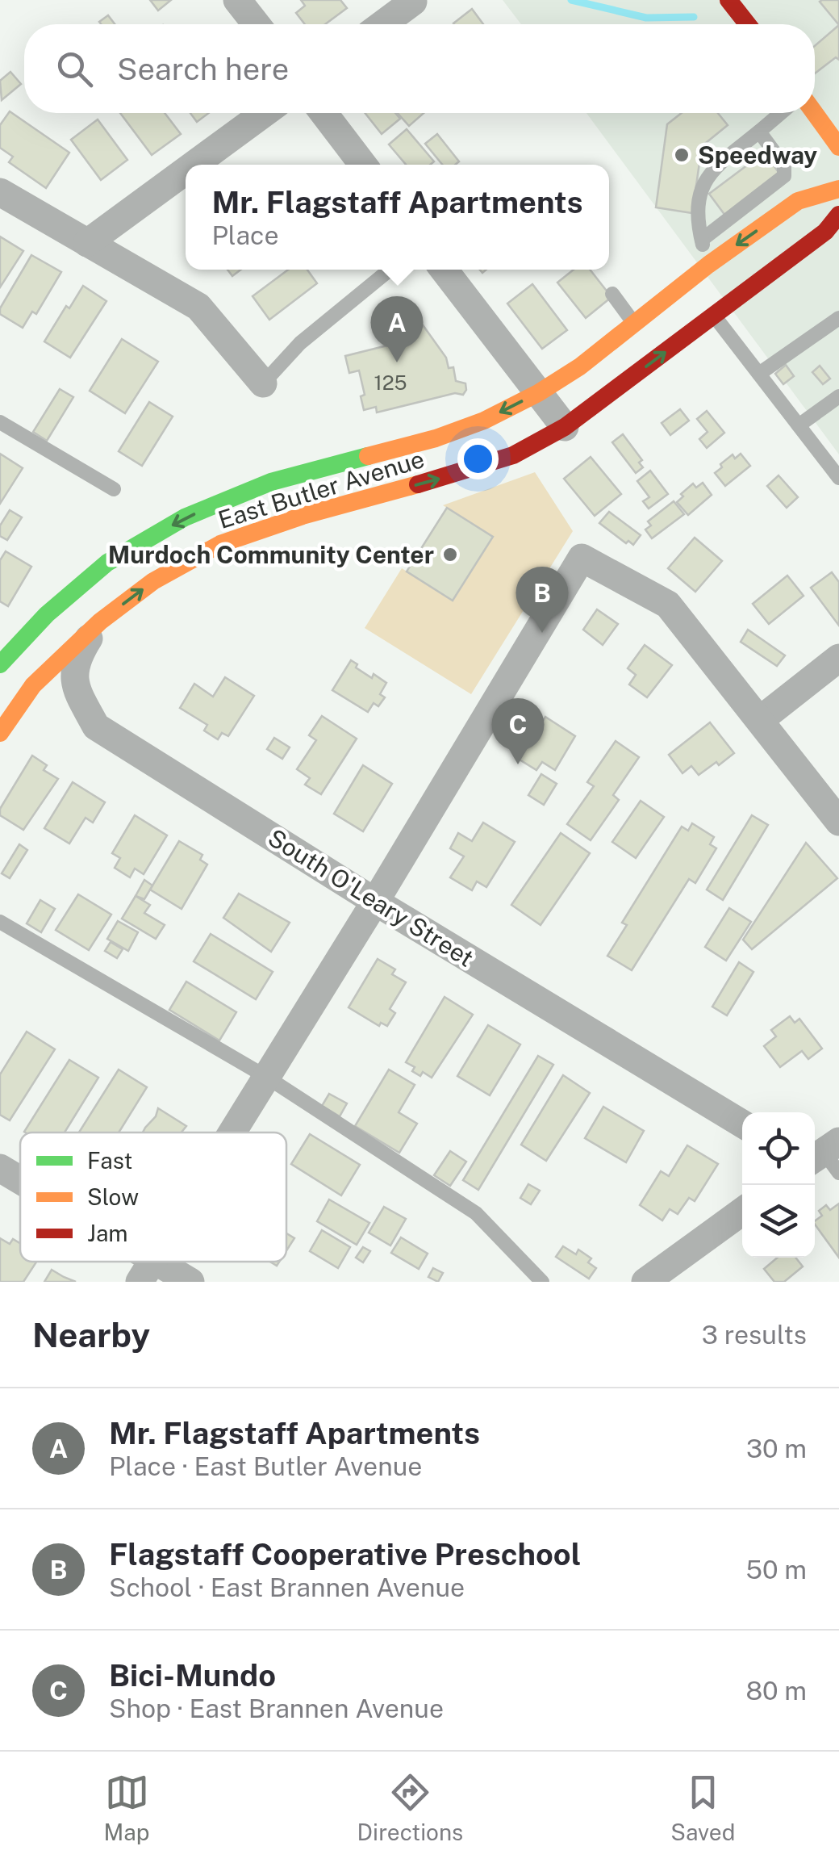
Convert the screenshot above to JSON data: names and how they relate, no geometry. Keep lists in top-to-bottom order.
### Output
{
  "streets": {
    "main road": ["East Butler Avenue"],
    "street": ["South O'Leary Street"]
  },
  "crossings": [
    ["East Butler Avenue", "South O'Leary Street"]
  ],
  "places": ["Speedway", "Murdoch Community Center"],
  "house_numbers": ["125"],
  "legend": ["Fast", "Slow", "Jam"],
  "page": {
    "search": "Search here",
    "popup": ["Mr. Flagstaff Apartments", "Place"],
    "pins": ["A", "B", "C"],
    "heading": ["Nearby", "3 results"],
    "list": [
      {
        "mark": "A",
        "name": "Mr. Flagstaff Apartments",
        "note": "Place · East Butler Avenue",
        "value": "30 m"
      },
      {
        "mark": "B",
        "name": "Flagstaff Cooperative Preschool",
        "note": "School · East Brannen Avenue",
        "value": "50 m"
      },
      {
        "mark": "C",
        "name": "Bici-Mundo",
        "note": "Shop · East Brannen Avenue",
        "value": "80 m"
      }
    ],
    "nav": ["Map", "Directions", "Saved"]
  }
}
